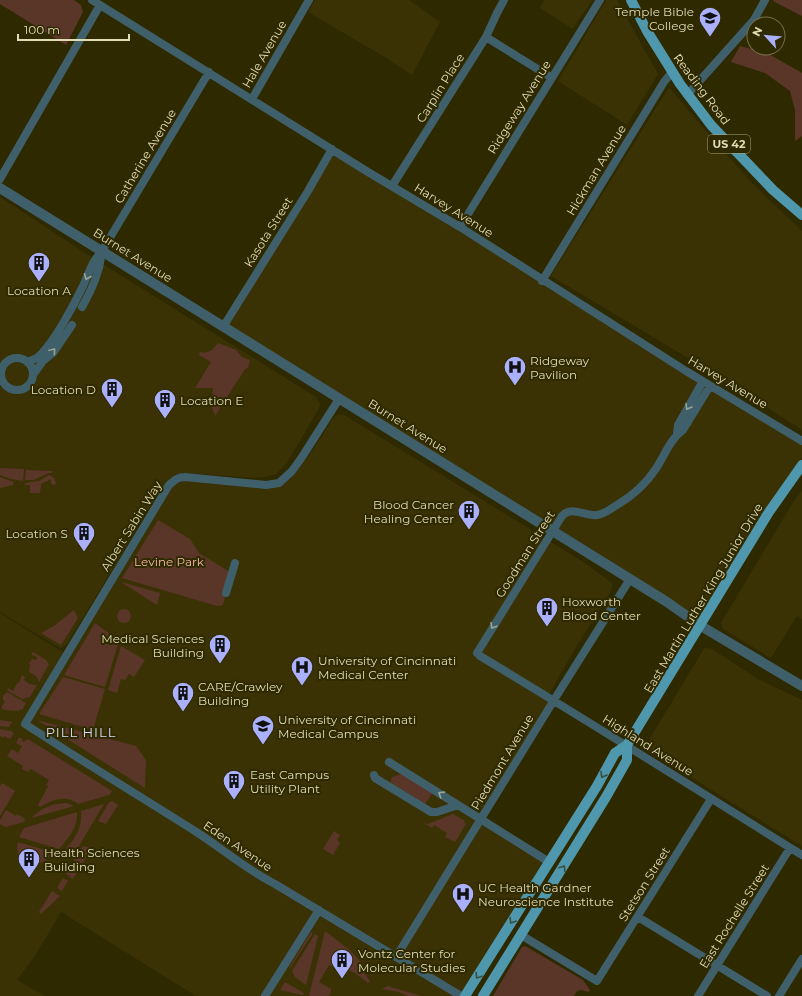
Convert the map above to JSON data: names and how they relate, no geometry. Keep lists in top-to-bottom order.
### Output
{
  "streets": {
    "main road": ["Reading Road", "US 42", "East Martin Luther King Junior Drive"],
    "street": [
      "Hale Avenue",
      "Carplin Place",
      "Ridgeway Avenue",
      "Catherine Avenue",
      "Hickman Avenue",
      "Harvey Avenue",
      "Kasota Street",
      "Burnet Avenue",
      "Albert Sabin Way",
      "Goodman Street",
      "Highland Avenue",
      "Piedmont Avenue",
      "Eden Avenue",
      "Stetson Street",
      "East Rochelle Street"
    ]
  },
  "crossings": [
    ["Hale Avenue", "Harvey Avenue"],
    ["Carplin Place", "Harvey Avenue"],
    ["Reading Road", "Hickman Avenue"],
    ["Ridgeway Avenue", "Harvey Avenue"],
    ["Catherine Avenue", "Harvey Avenue"],
    ["Catherine Avenue", "Burnet Avenue"],
    ["Hickman Avenue", "Harvey Avenue"],
    ["Harvey Avenue", "Kasota Street"],
    ["Harvey Avenue", "Goodman Street"],
    ["Kasota Street", "Burnet Avenue"],
    ["Burnet Avenue", "Albert Sabin Way"],
    ["Burnet Avenue", "Goodman Street"],
    ["Burnet Avenue", "East Martin Luther King Junior Drive"],
    ["Burnet Avenue", "Piedmont Avenue"],
    ["Albert Sabin Way", "Eden Avenue"],
    ["Goodman Street", "Highland Avenue"],
    ["East Martin Luther King Junior Drive", "Highland Avenue"],
    ["East Martin Luther King Junior Drive", "Stetson Street"],
    ["Highland Avenue", "Piedmont Avenue"],
    ["Highland Avenue", "Stetson Street"],
    ["Highland Avenue", "East Rochelle Street"],
    ["Piedmont Avenue", "Eden Avenue"]
  ],
  "one_way": ["Goodman Street"],
  "districts": ["PILL HILL"],
  "parks": ["Levine Park"],
  "places": {
    "school or university": ["Temple Bible College", "University of Cincinnati Medical Campus"],
    "building": [
      "Location A",
      "Location D",
      "Location E",
      "Blood Cancer Healing Center",
      "Location S",
      "Hoxworth Blood Center",
      "Medical Sciences Building",
      "CARE/Crawley Building",
      "East Campus Utility Plant",
      "Health Sciences Building",
      "Vontz Center for Molecular Studies"
    ],
    "hospital": ["Ridgeway Pavilion", "University of Cincinnati Medical Center", "UC Health Gardner Neuroscience Institute"]
  },
  "scale_bar": "100 m",
  "north": "top left"
}
